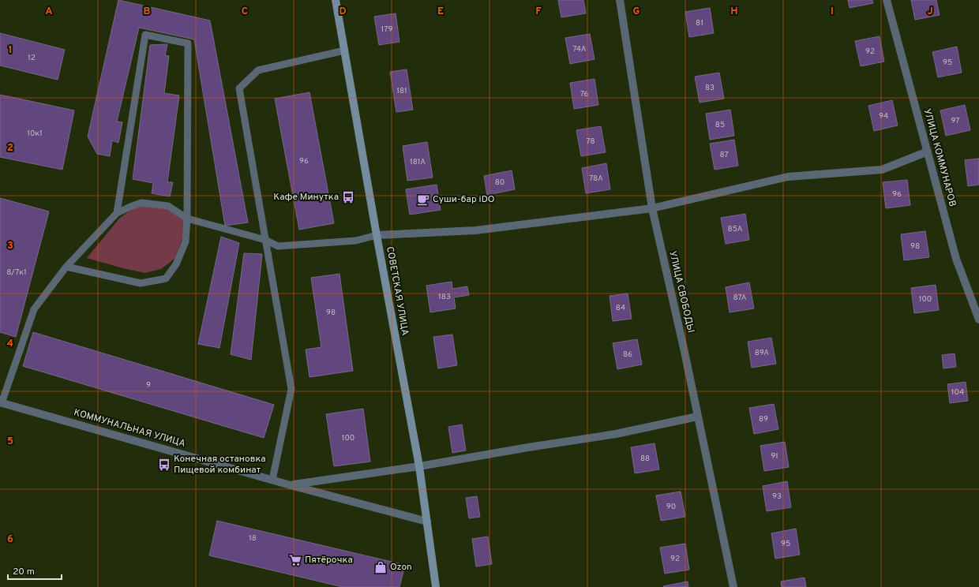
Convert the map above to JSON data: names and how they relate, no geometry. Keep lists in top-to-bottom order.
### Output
{
  "streets": {
    "main road": ["СОВЕТСКАЯ УЛИЦА"],
    "street": ["УЛИЦА КОММУНАРОВ", "УЛИЦА СВОБОДЫ", "КОММУНАЛЬНАЯ УЛИЦА"]
  },
  "crossings": [
    ["СОВЕТСКАЯ УЛИЦА", "КОММУНАЛЬНАЯ УЛИЦА"],
    ["УЛИЦА СВОБОДЫ", "КОММУНАЛЬНАЯ УЛИЦА"]
  ],
  "places": {
    "bus stop": ["Кафе Минутка", "Конечная остановка Пищевой комбинат"],
    "cafe": ["Суши-бар iDO"],
    "supermarket": ["Пятёрочка"],
    "shop": ["Ozon"]
  },
  "house_numbers": [
    "81",
    "179",
    "74А",
    "92",
    "12",
    "95",
    "83",
    "181",
    "76",
    "94",
    "97",
    "85",
    "10к1",
    "78",
    "87",
    "96",
    "181А",
    "78А",
    "80",
    "96",
    "85А",
    "98",
    "8/7к1",
    "183",
    "87А",
    "100",
    "84",
    "98",
    "89А",
    "86",
    "9",
    "104",
    "89",
    "100",
    "91",
    "88",
    "93",
    "90",
    "18",
    "95",
    "92"
  ],
  "scale_bar": "20 m",
  "grid": {
    "columns": [
      "A",
      "B",
      "C",
      "D",
      "E",
      "F",
      "G",
      "H",
      "I",
      "J"
    ],
    "rows": [
      "1",
      "2",
      "3",
      "4",
      "5",
      "6"
    ]
  }
}
